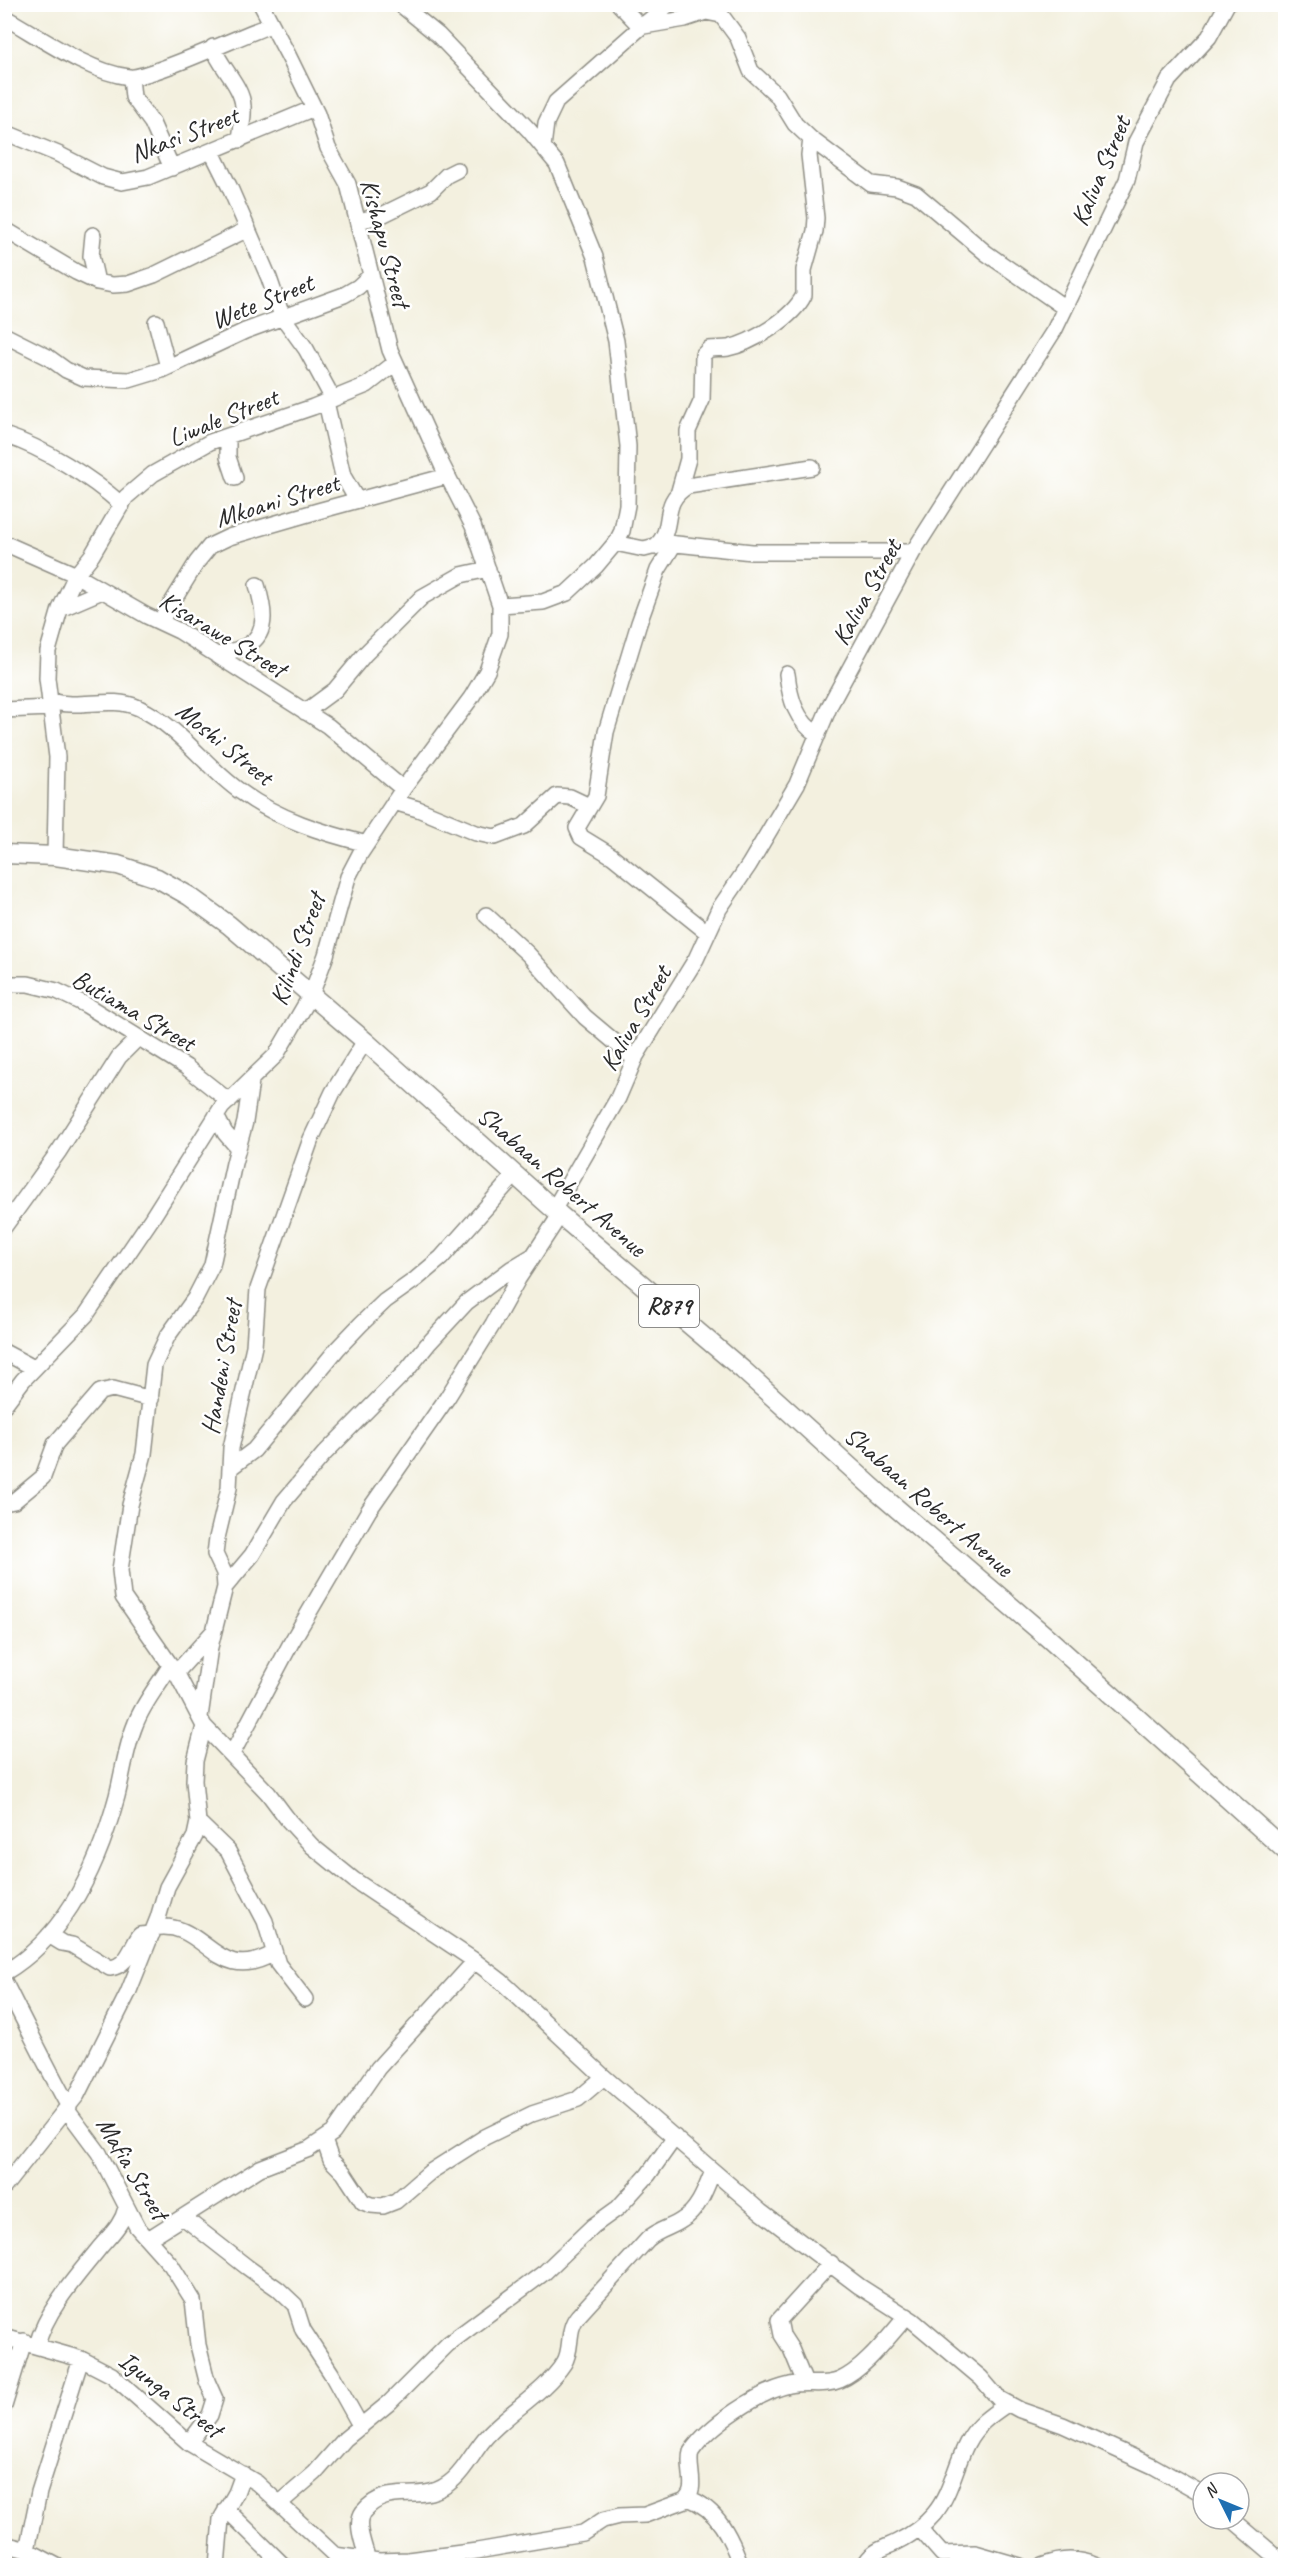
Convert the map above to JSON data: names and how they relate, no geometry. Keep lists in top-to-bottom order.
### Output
{
  "streets": {
    "main road": ["Shabaan Robert Avenue", "R879"],
    "street": [
      "Nkasi Street",
      "Kaliua Street",
      "Kishapu Street",
      "Wete Street",
      "Liwale Street",
      "Mkoani Street",
      "Kisarawe Street",
      "Moshi Street",
      "Kilindi Street",
      "Butiama Street",
      "Handeni Street",
      "Mafia Street",
      "Igunga Street"
    ]
  },
  "crossings": [
    ["Nkasi Street", "Kishapu Street"],
    ["Kaliua Street", "Shabaan Robert Avenue"],
    ["Kishapu Street", "Wete Street"],
    ["Kishapu Street", "Liwale Street"],
    ["Kishapu Street", "Mkoani Street"],
    ["Kishapu Street", "Kilindi Street"],
    ["Liwale Street", "Kisarawe Street"],
    ["Mkoani Street", "Kisarawe Street"],
    ["Mkoani Street", "Kilindi Street"],
    ["Kisarawe Street", "Kilindi Street"],
    ["Moshi Street", "Kilindi Street"],
    ["Kilindi Street", "Butiama Street"],
    ["Kilindi Street", "Shabaan Robert Avenue"],
    ["Shabaan Robert Avenue", "Handeni Street"],
    ["Mafia Street", "Igunga Street"]
  ],
  "north": "top left"
}
